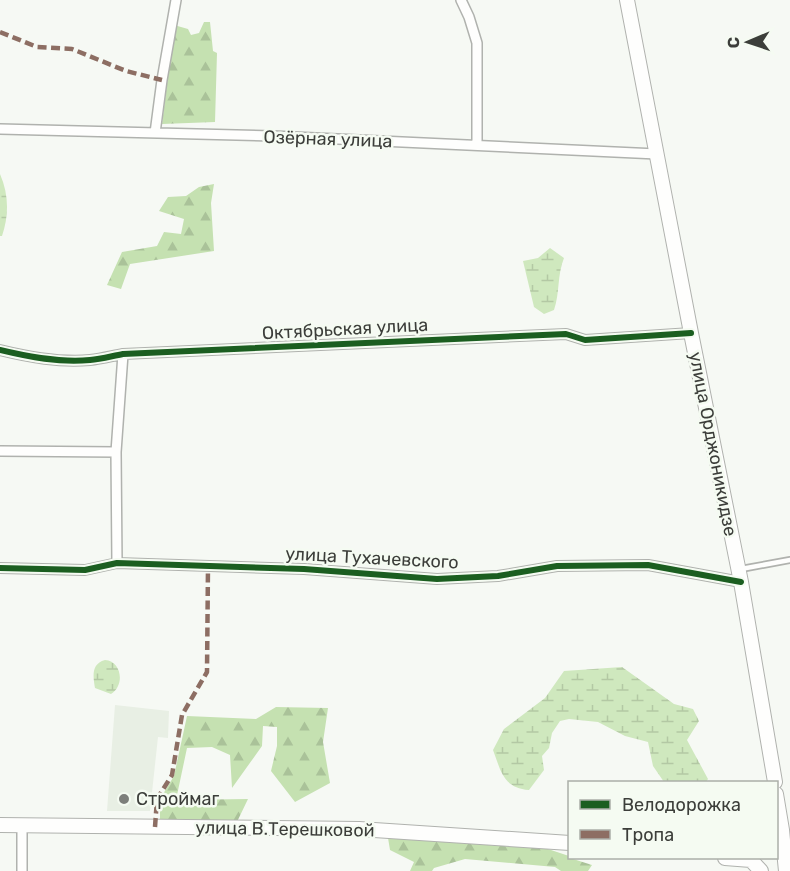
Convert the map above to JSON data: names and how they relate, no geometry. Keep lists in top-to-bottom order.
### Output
{
  "streets": {
    "main road": ["улица Орджоникидзе", "улица В.Терешковой"],
    "street": ["Озёрная улица", "Октябрьская улица", "улица Тухачевского"]
  },
  "crossings": [
    ["Озёрная улица", "улица Орджоникидзе"],
    ["Октябрьская улица", "улица Орджоникидзе"],
    ["улица Орджоникидзе", "улица Тухачевского"]
  ],
  "places": ["Строймаг"],
  "legend": ["Велодорожка", "Тропа"],
  "north": "left"
}
